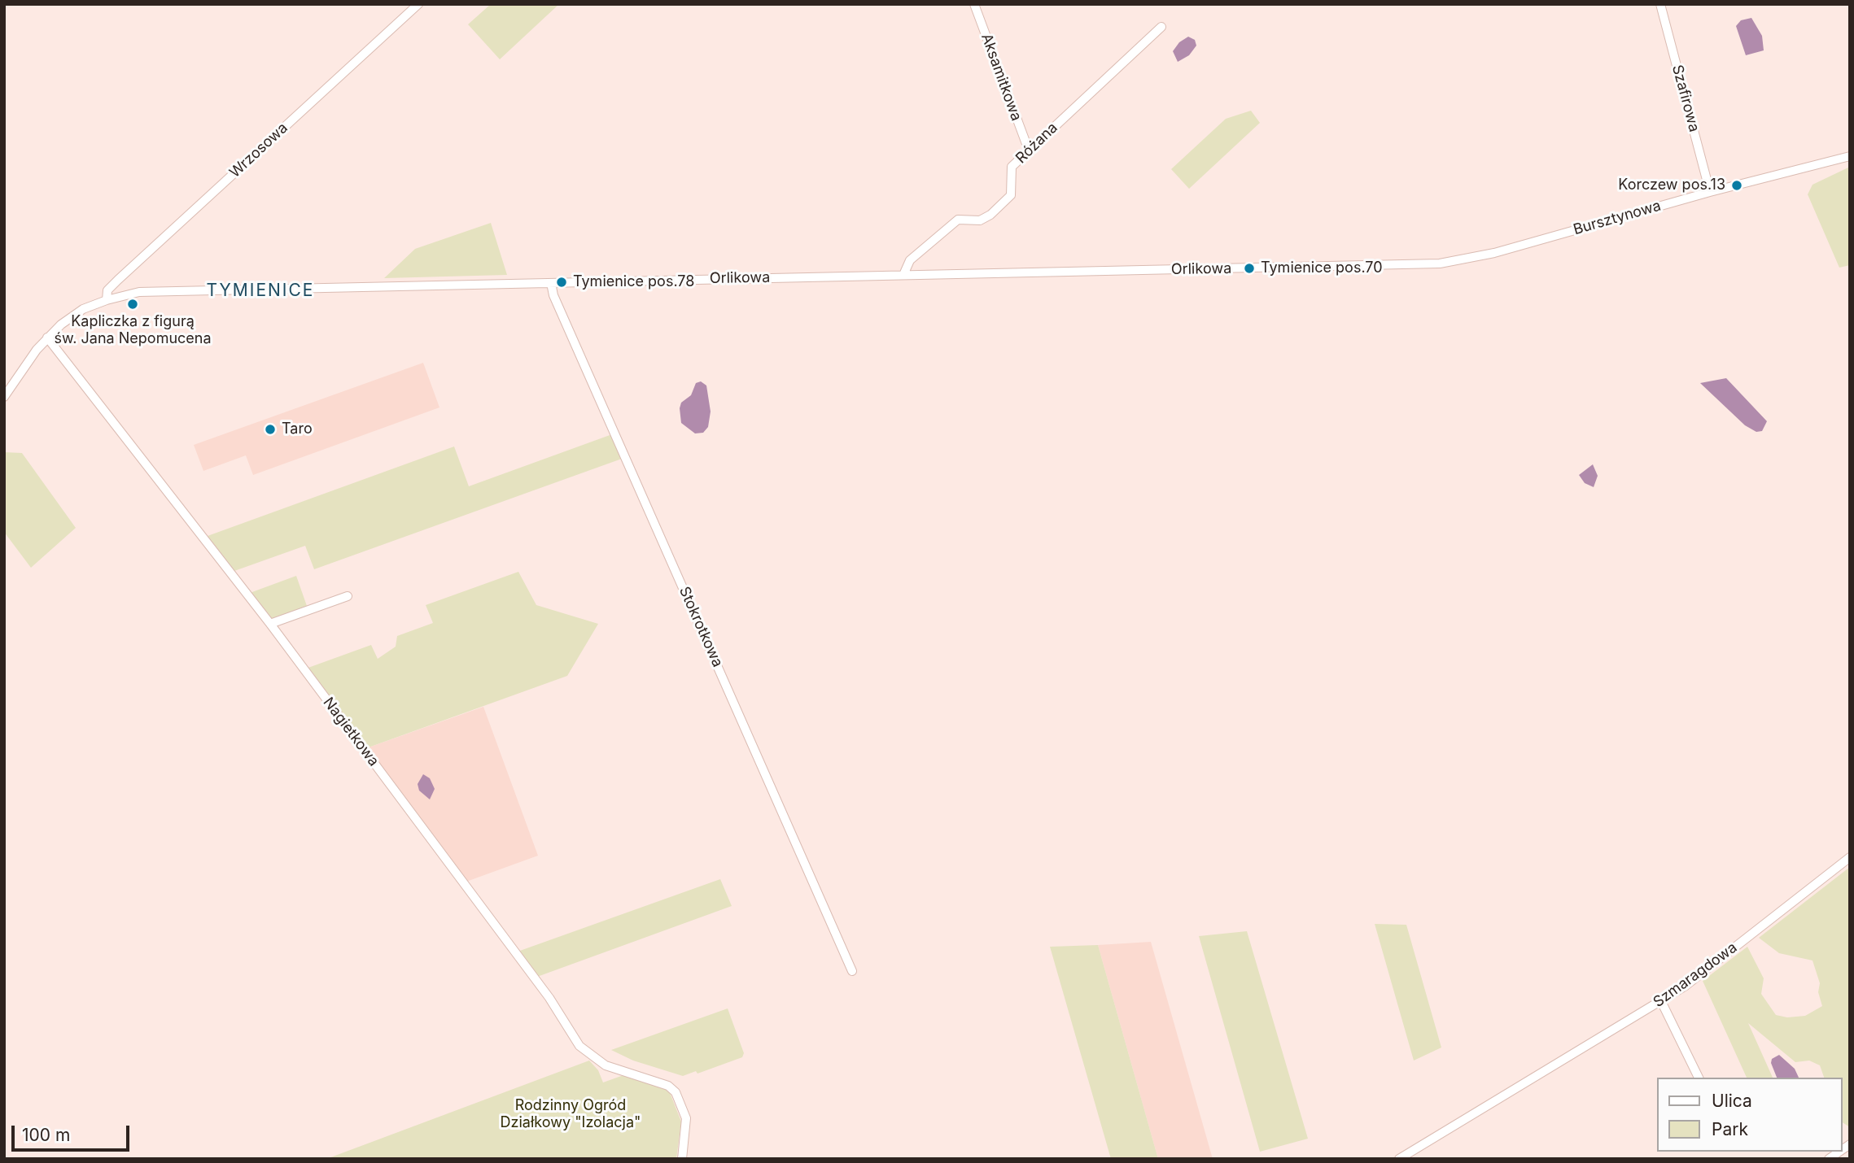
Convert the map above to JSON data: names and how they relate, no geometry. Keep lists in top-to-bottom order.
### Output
{
  "streets": {
    "street": [
      "Aksamitkowa",
      "Szafirowa",
      "Różana",
      "Wrzosowa",
      "Bursztynowa",
      "Orlikowa",
      "Stokrotkowa",
      "Nagietkowa",
      "Szmaragdowa"
    ]
  },
  "crossings": [
    ["Aksamitkowa", "Różana"],
    ["Szafirowa", "Bursztynowa"],
    ["Różana", "Orlikowa"],
    ["Wrzosowa", "Orlikowa"],
    ["Bursztynowa", "Orlikowa"],
    ["Orlikowa", "Stokrotkowa"],
    ["Orlikowa", "Nagietkowa"]
  ],
  "districts": ["TYMIENICE"],
  "parks": ["Rodzinny Ogród Działkowy \"Izolacja\""],
  "places": [
    "Korczew pos.13",
    "Tymienice pos.70",
    "Tymienice pos.78",
    "Kapliczka z figurą św. Jana Nepomucena",
    "Taro"
  ],
  "legend": ["Ulica", "Park"],
  "scale_bar": "100 m"
}
